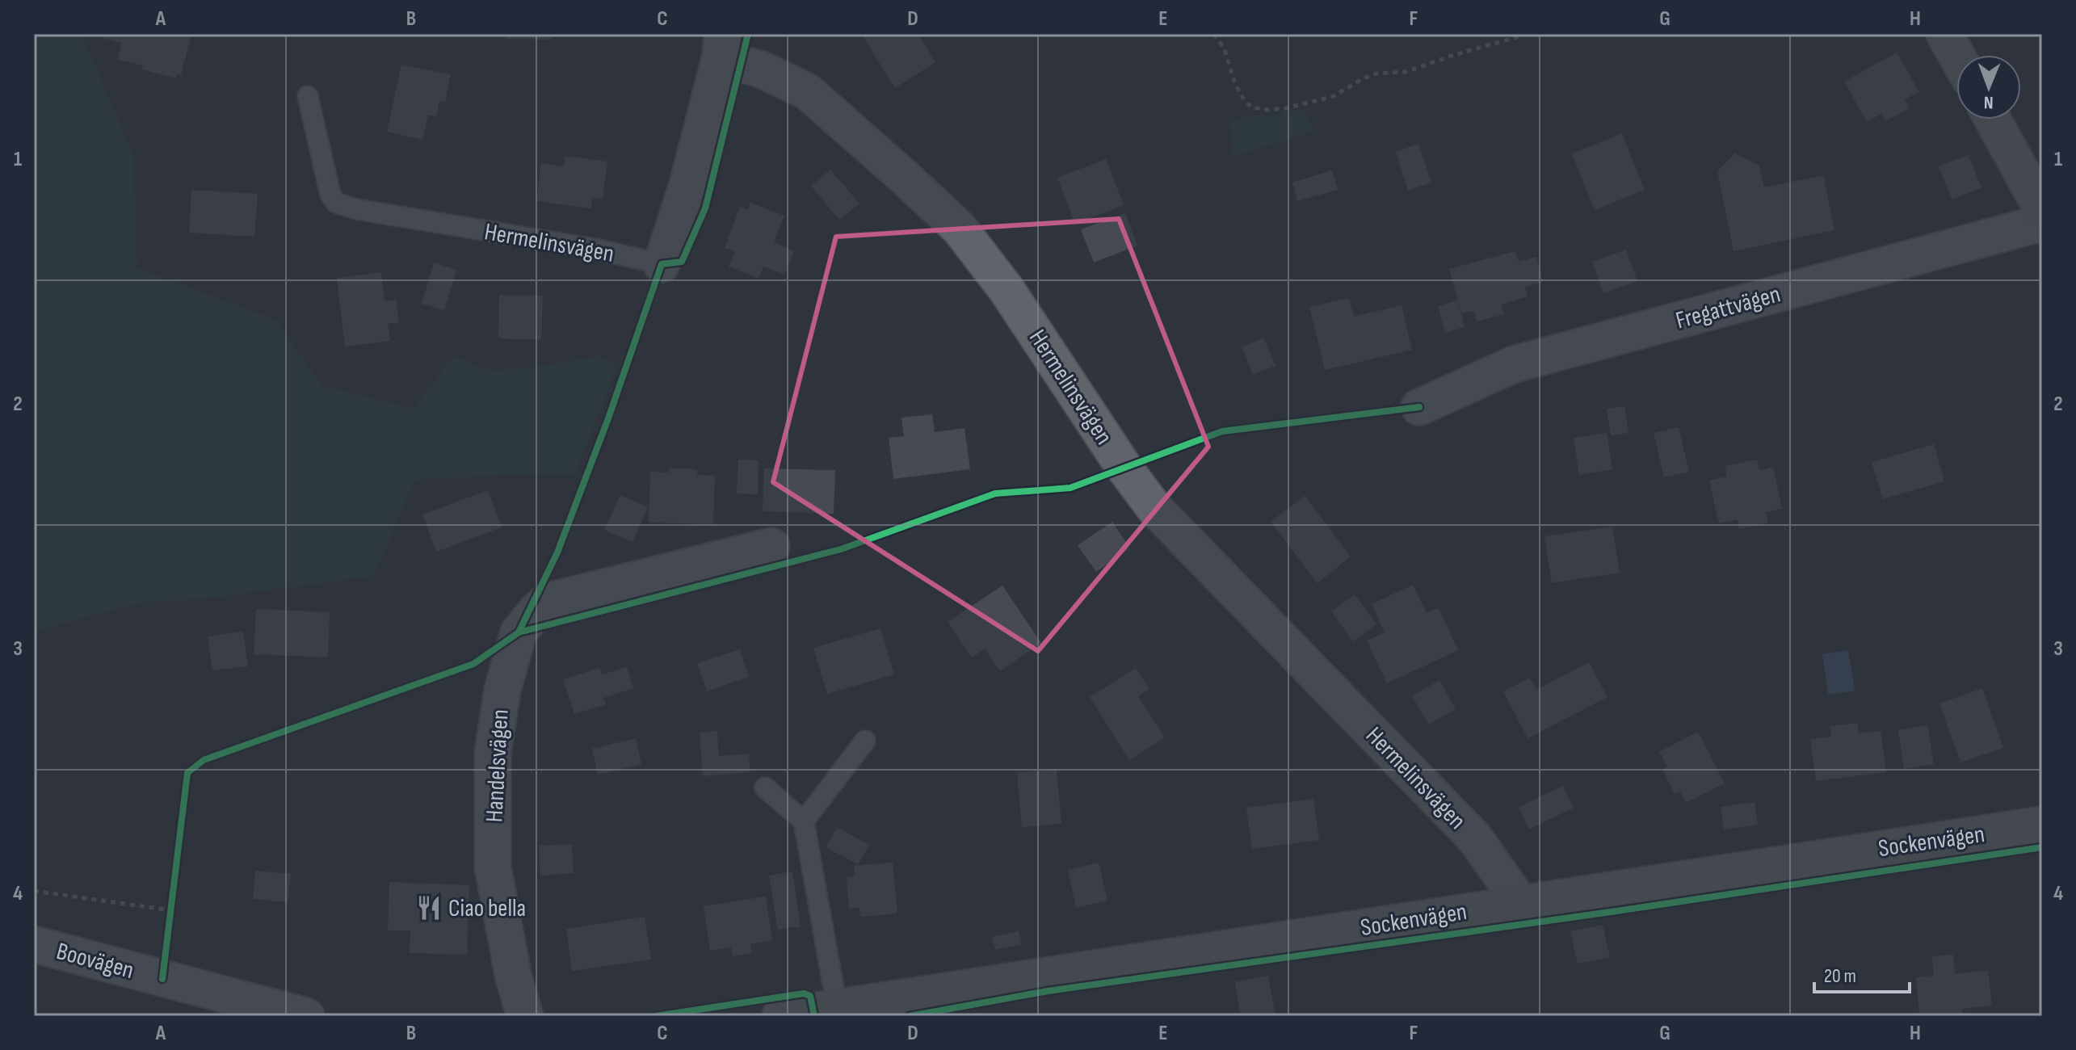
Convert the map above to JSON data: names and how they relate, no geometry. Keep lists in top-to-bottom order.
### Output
{
  "streets": {
    "street": [
      "Hermelinsvägen",
      "Fregattvägen",
      "Handelsvägen",
      "Sockenvägen",
      "Boovägen"
    ]
  },
  "crossings": [
    ["Hermelinsvägen", "Sockenvägen"]
  ],
  "places": {
    "restaurant": ["Ciao bella"]
  },
  "scale_bar": "20 m",
  "north": "bottom",
  "grid": {
    "columns": [
      "A",
      "B",
      "C",
      "D",
      "E",
      "F",
      "G",
      "H"
    ],
    "rows": [
      "1",
      "2",
      "3",
      "4"
    ]
  }
}
